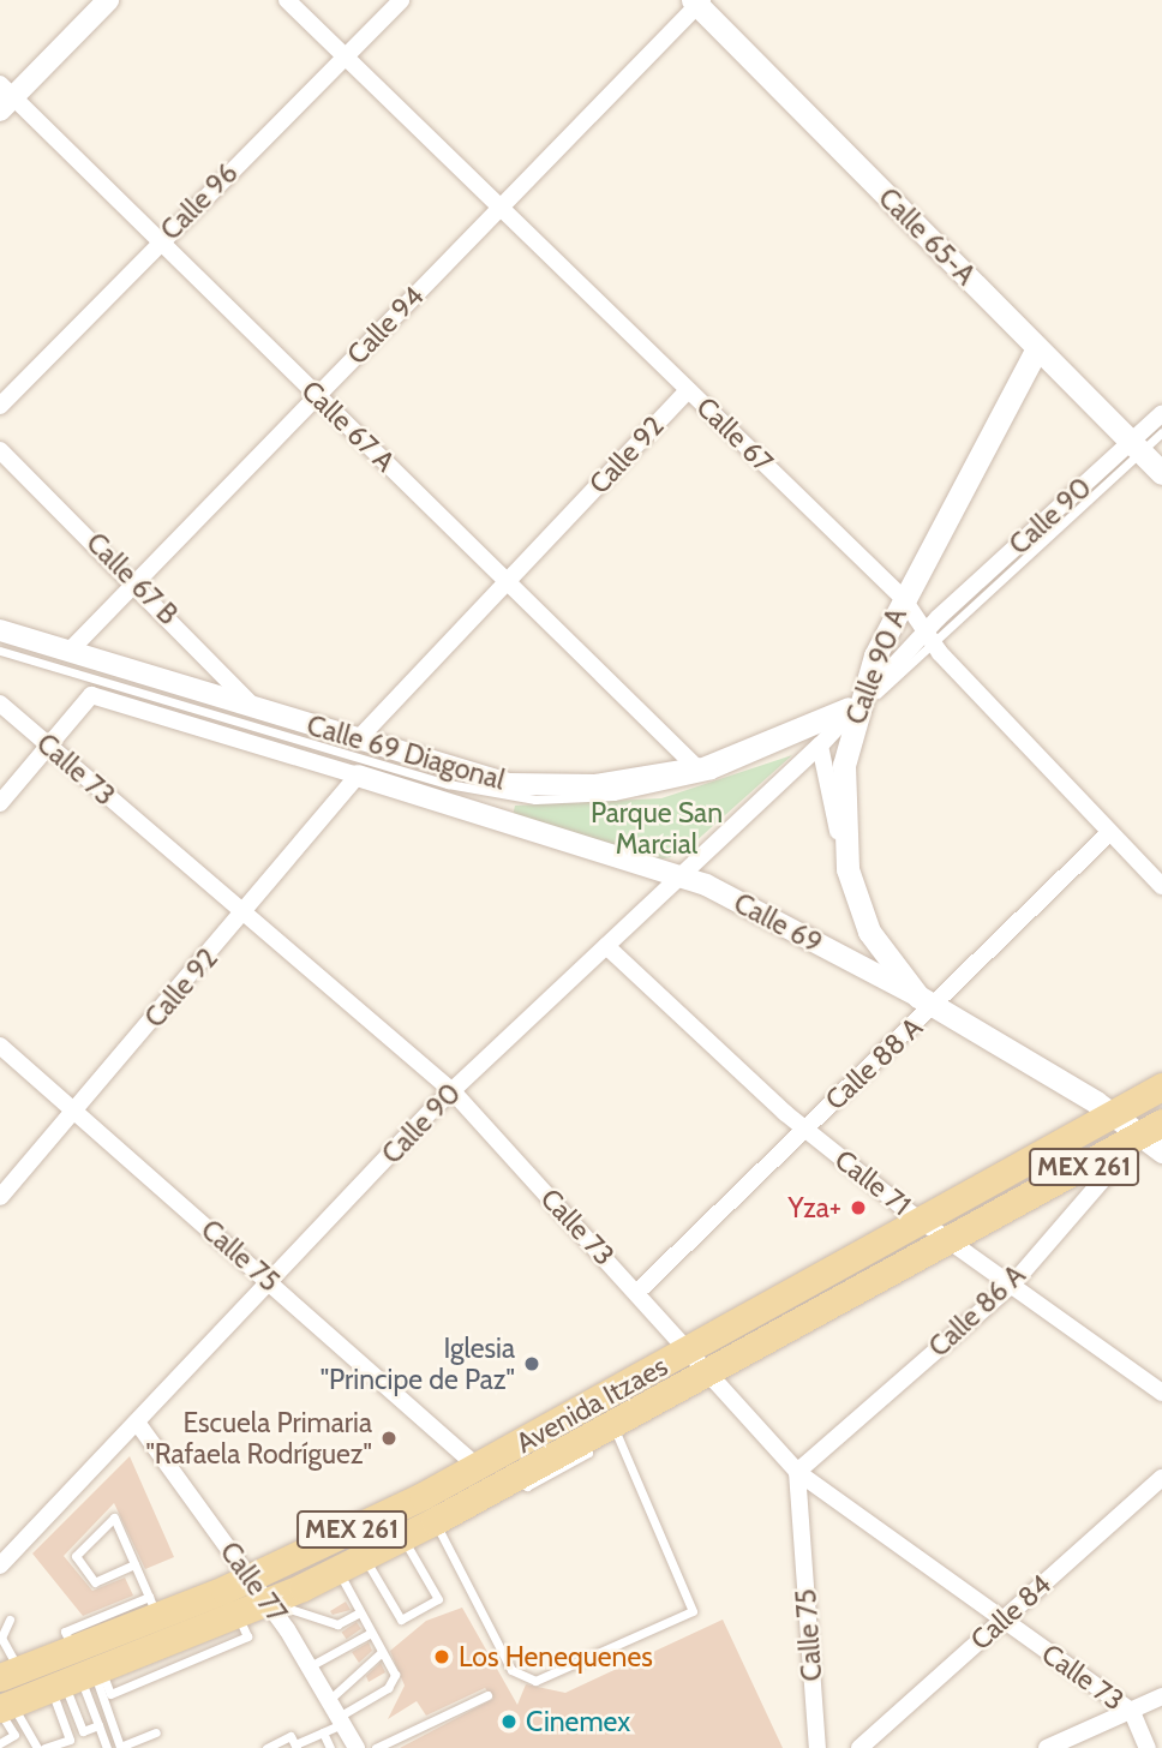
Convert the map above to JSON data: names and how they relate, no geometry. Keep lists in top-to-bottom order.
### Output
{
  "streets": {
    "main road": [
      "Calle 65-A",
      "Calle 90 A",
      "Calle 69",
      "MEX 261",
      "Avenida Itzaes"
    ],
    "street": [
      "Calle 96",
      "Calle 94",
      "Calle 67 A",
      "Calle 67",
      "Calle 92",
      "Calle 90",
      "Calle 67 B",
      "Calle 69 Diagonal",
      "Calle 73",
      "Calle 88 A",
      "Calle 71",
      "Calle 75",
      "Calle 86 A",
      "Calle 77",
      "Calle 84"
    ]
  },
  "crossings": [
    ["Calle 96", "Calle 67 A"],
    ["Calle 96", "Calle 67"],
    ["Calle 65-A", "Calle 94"],
    ["Calle 65-A", "Calle 90"],
    ["Calle 65-A", "Calle 90 A"],
    ["Calle 94", "Calle 67 A"],
    ["Calle 94", "Calle 67"],
    ["Calle 94", "Calle 67 B"],
    ["Calle 94", "Calle 69 Diagonal"],
    ["Calle 67 A", "Calle 92"],
    ["Calle 67 A", "Calle 69 Diagonal"],
    ["Calle 67", "Calle 92"],
    ["Calle 67", "Calle 90"],
    ["Calle 67", "Calle 90 A"],
    ["Calle 67", "Calle 88 A"],
    ["Calle 92", "Calle 69 Diagonal"],
    ["Calle 92", "Calle 73"],
    ["Calle 92", "Calle 69"],
    ["Calle 92", "Calle 75"],
    ["Calle 90", "Calle 90 A"],
    ["Calle 90", "Calle 69 Diagonal"],
    ["Calle 90", "Calle 73"],
    ["Calle 90", "Calle 69"],
    ["Calle 90", "Calle 71"],
    ["Calle 90", "Calle 75"],
    ["Calle 90", "Calle 77"],
    ["Calle 67 B", "Calle 69 Diagonal"],
    ["Calle 90 A", "Calle 69 Diagonal"],
    ["Calle 90 A", "Calle 69"],
    ["Calle 90 A", "Calle 88 A"],
    ["Calle 73", "Calle 88 A"],
    ["Calle 73", "Calle 75"],
    ["Calle 73", "Calle 86 A"],
    ["Calle 73", "Avenida Itzaes"],
    ["Calle 73", "Calle 84"],
    ["Calle 69", "Calle 88 A"],
    ["Calle 69", "Calle 86 A"],
    ["Calle 69", "Avenida Itzaes"],
    ["Calle 88 A", "Calle 71"],
    ["Calle 71", "Calle 86 A"],
    ["Calle 71", "Avenida Itzaes"],
    ["Calle 75", "Calle 86 A"],
    ["Calle 75", "Avenida Itzaes"],
    ["Calle 86 A", "Avenida Itzaes"],
    ["Avenida Itzaes", "Calle 77"]
  ],
  "parks": ["Parque San Marcial"],
  "places": [
    "Yza+",
    "Iglesia \"Principe de Paz\"",
    "Escuela Primaria \"Rafaela Rodríguez\"",
    "Los Henequenes",
    "Cinemex"
  ]
}
